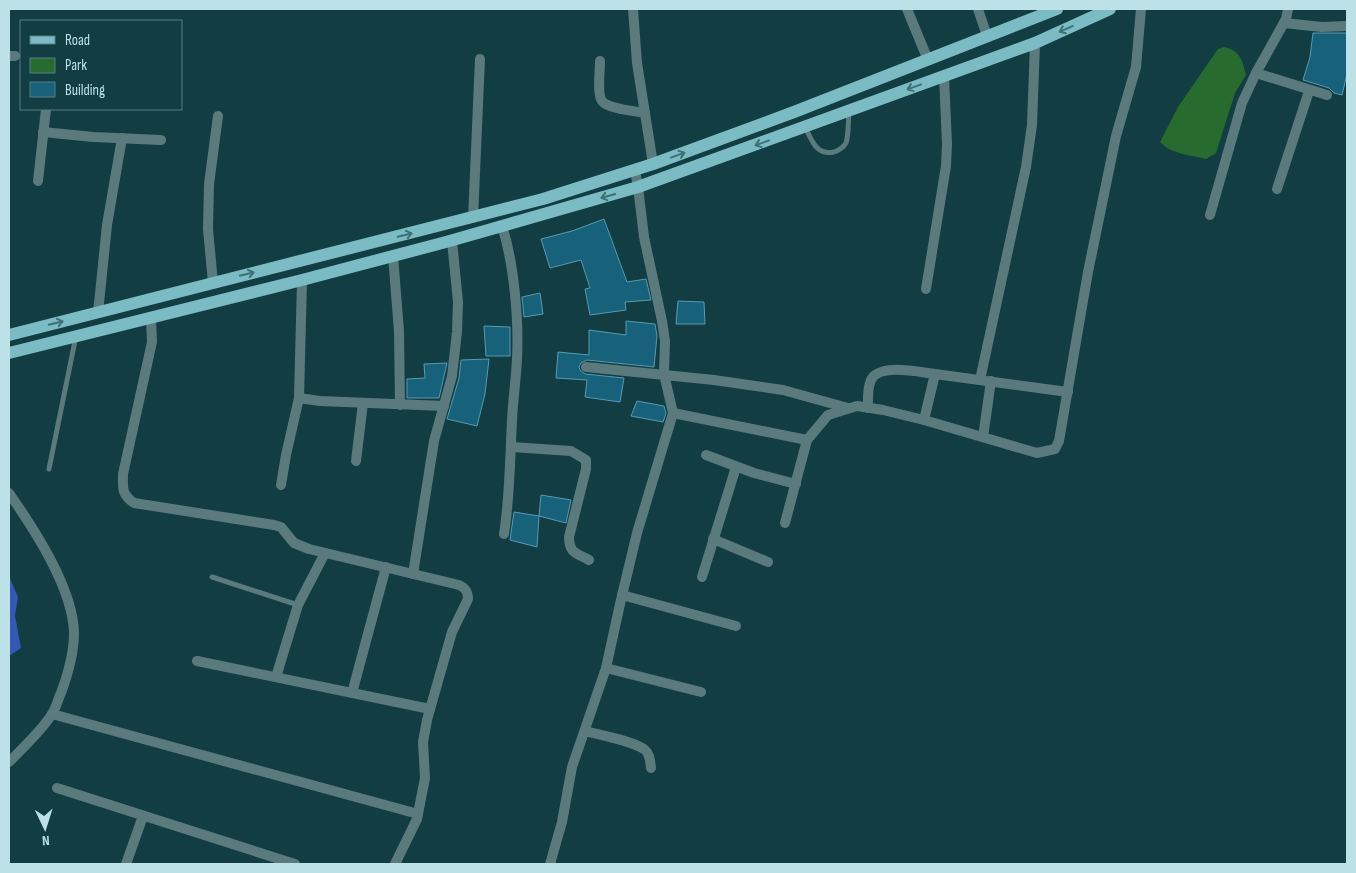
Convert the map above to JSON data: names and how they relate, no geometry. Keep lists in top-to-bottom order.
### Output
{
  "legend": ["Road", "Park", "Building"],
  "north": "bottom"
}
